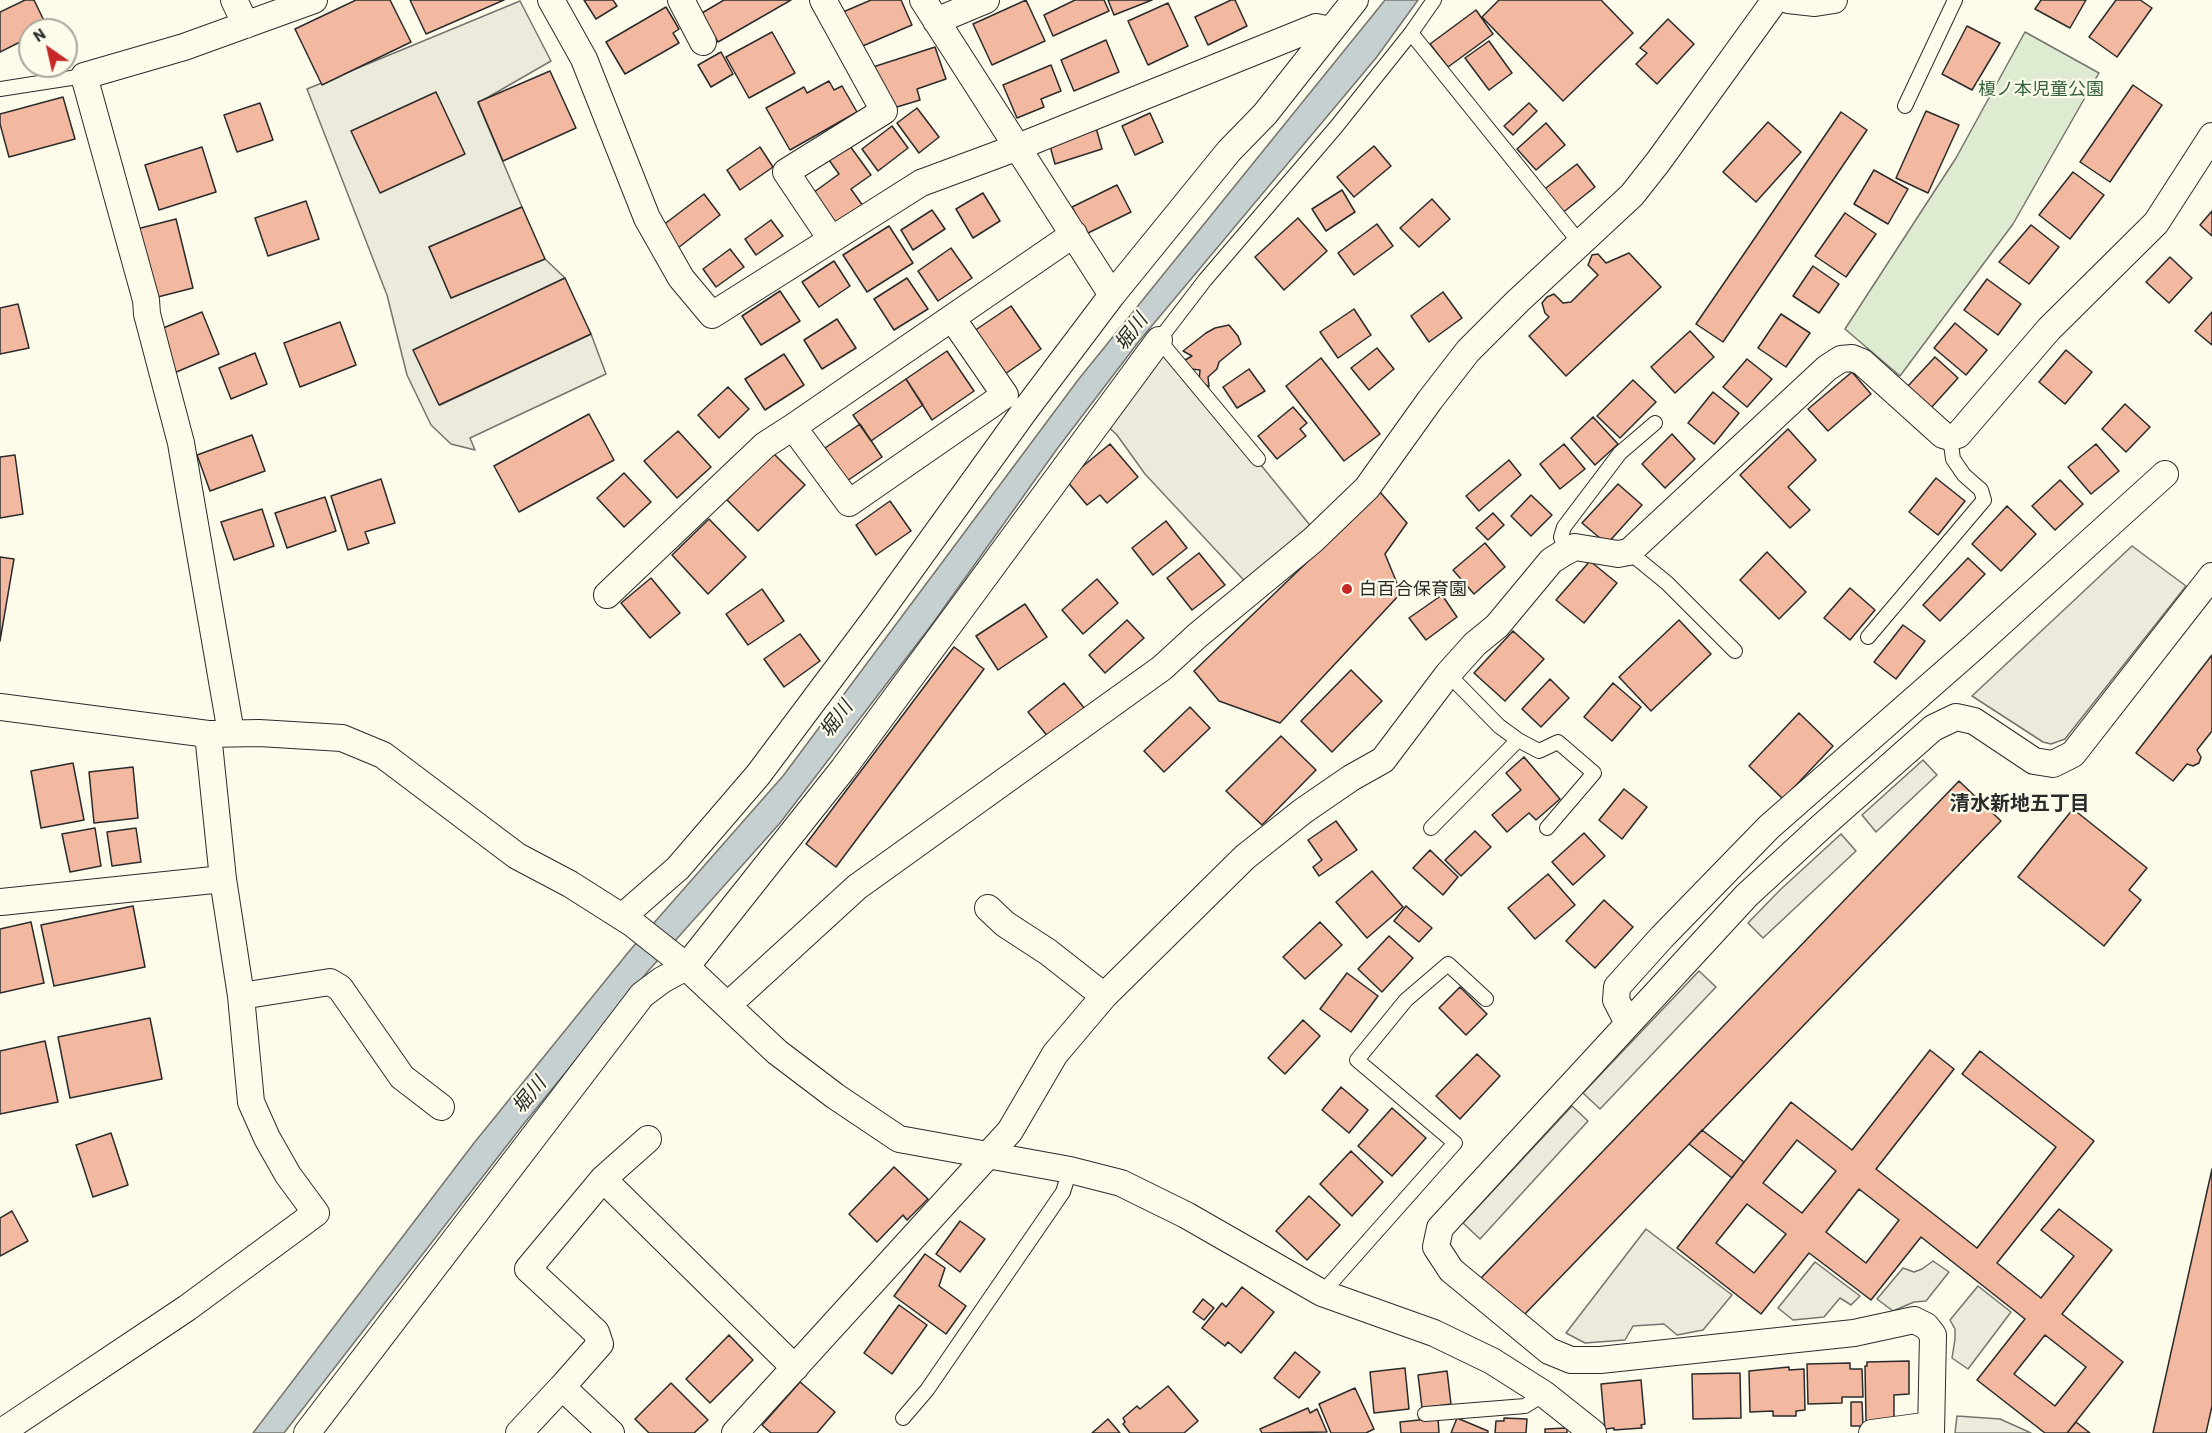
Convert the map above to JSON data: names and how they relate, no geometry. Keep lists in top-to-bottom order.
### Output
{
  "districts": ["清水新地五丁目"],
  "water": ["堀川"],
  "parks": ["榎ノ本児童公園"],
  "places": ["白百合保育園"],
  "north": "top left"
}
